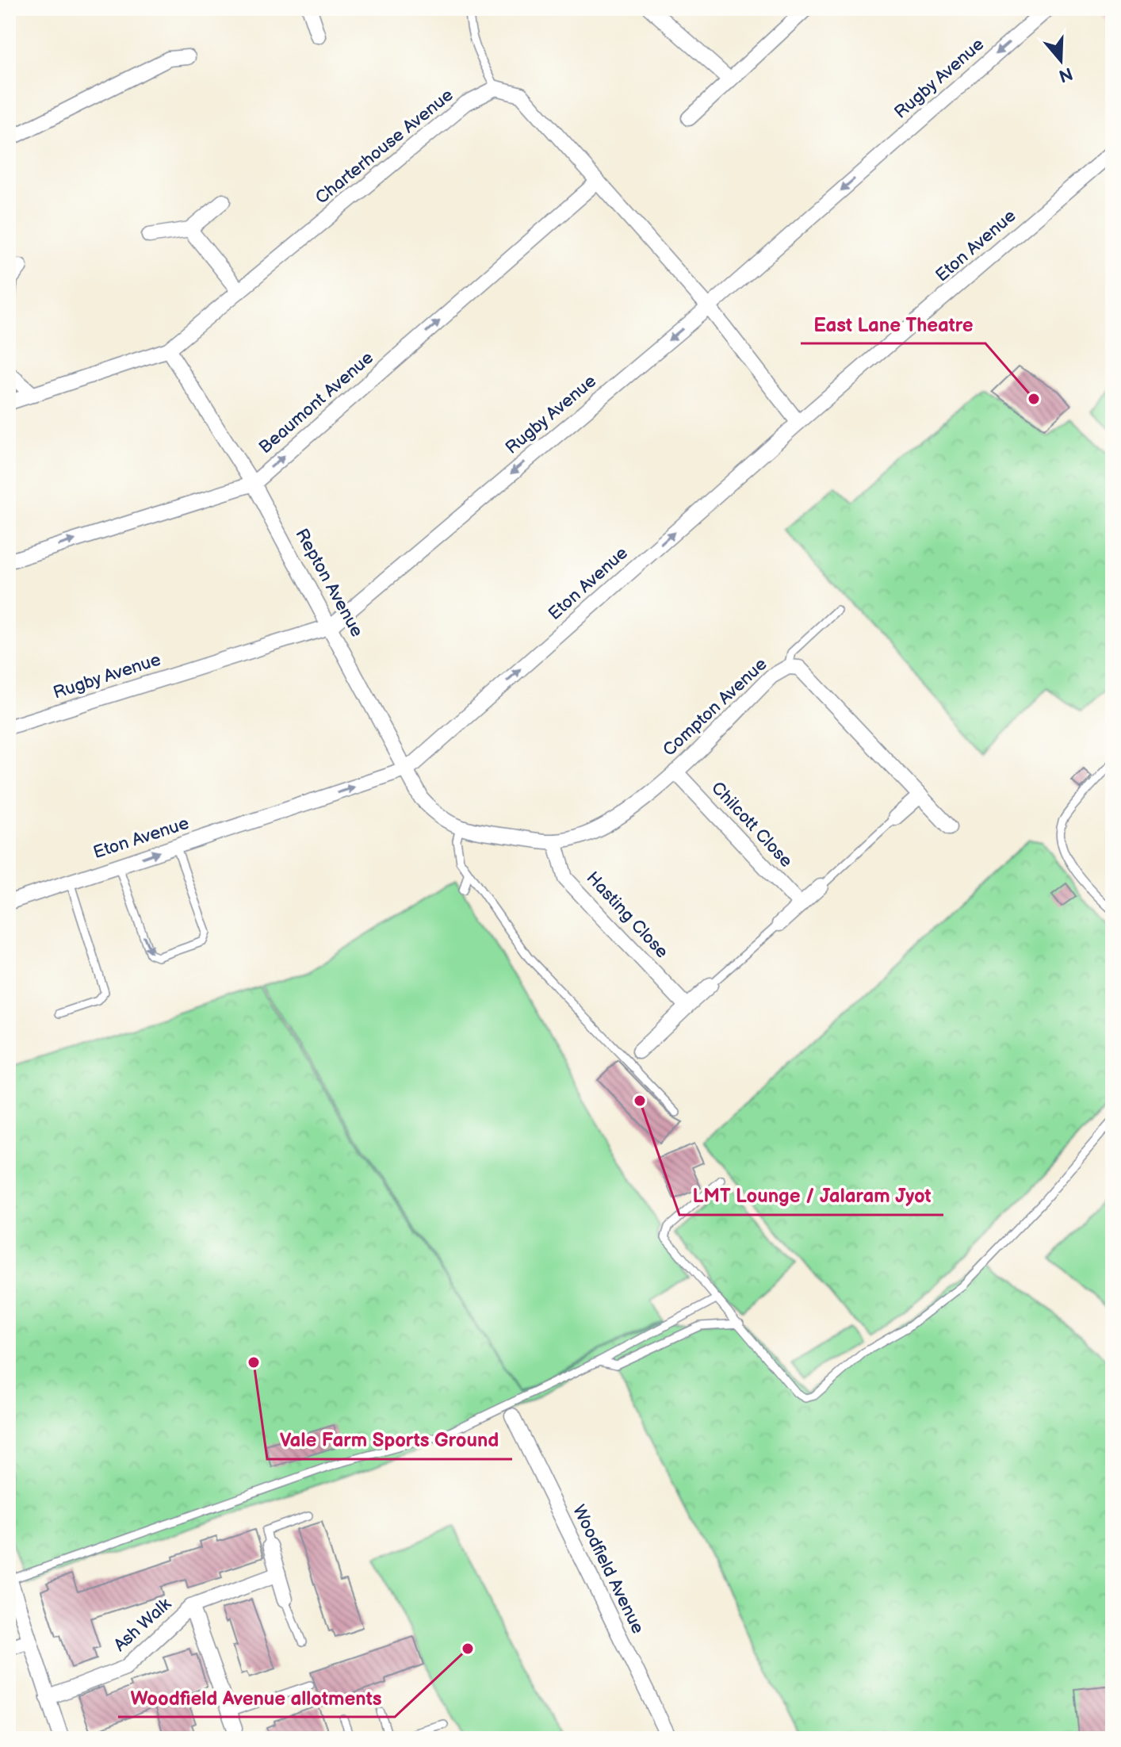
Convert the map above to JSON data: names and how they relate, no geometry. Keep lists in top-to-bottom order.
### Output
{
  "streets": {
    "street": [
      "Rugby Avenue",
      "Charterhouse Avenue",
      "Eton Avenue",
      "Beaumont Avenue",
      "Repton Avenue",
      "Compton Avenue",
      "Chilcott Close",
      "Hasting Close",
      "Woodfield Avenue",
      "Ash Walk"
    ]
  },
  "crossings": [
    ["Rugby Avenue", "Repton Avenue"],
    ["Charterhouse Avenue", "Repton Avenue"],
    ["Eton Avenue", "Repton Avenue"],
    ["Beaumont Avenue", "Repton Avenue"],
    ["Repton Avenue", "Compton Avenue"],
    ["Compton Avenue", "Chilcott Close"],
    ["Compton Avenue", "Hasting Close"]
  ],
  "one_way": ["Rugby Avenue", "Eton Avenue", "Beaumont Avenue"],
  "places": [
    "East Lane Theatre",
    "LMT Lounge / Jalaram Jyot",
    "Vale Farm Sports Ground",
    "Woodfield Avenue allotments"
  ],
  "north": "bottom"
}
